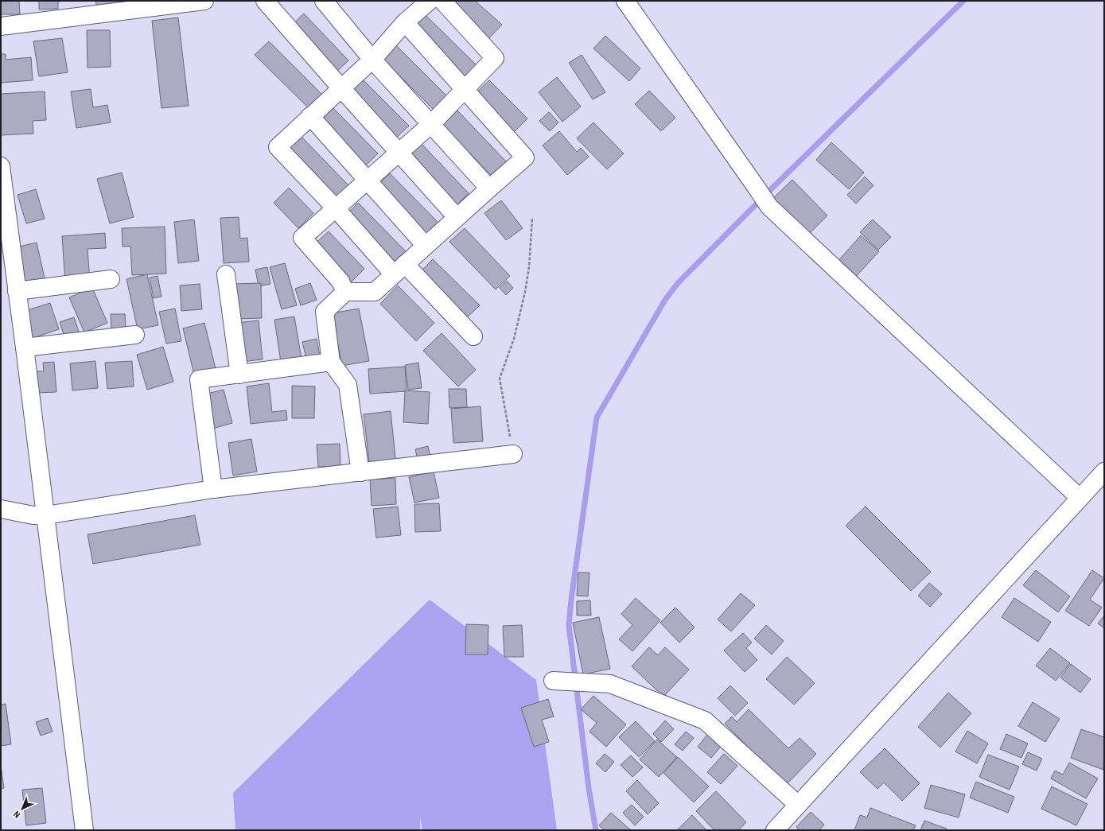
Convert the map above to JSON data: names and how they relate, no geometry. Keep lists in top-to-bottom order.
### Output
{
  "north": "bottom left"
}
